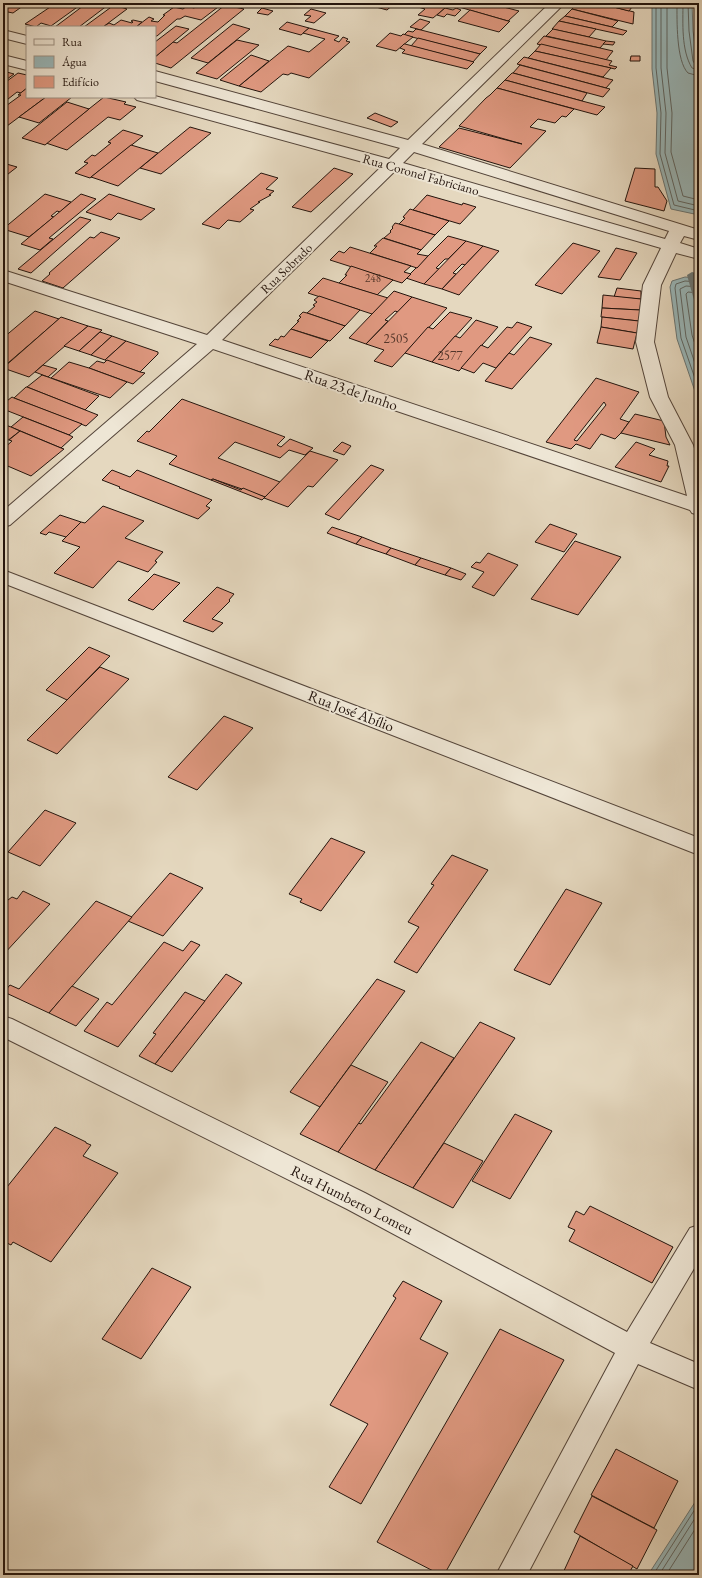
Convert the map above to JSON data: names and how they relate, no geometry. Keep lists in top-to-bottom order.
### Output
{
  "streets": {
    "street": [
      "Rua Coronel Fabriciano",
      "Rua Sobrado",
      "Rua 23 de Junho",
      "Rua José Abílio",
      "Rua Humberto Lomeu"
    ]
  },
  "crossings": [
    ["Rua Coronel Fabriciano", "Rua Sobrado"],
    ["Rua Sobrado", "Rua 23 de Junho"]
  ],
  "house_numbers": ["248", "2505", "2577"],
  "legend": ["Rua", "Água", "Edifício"]
}
